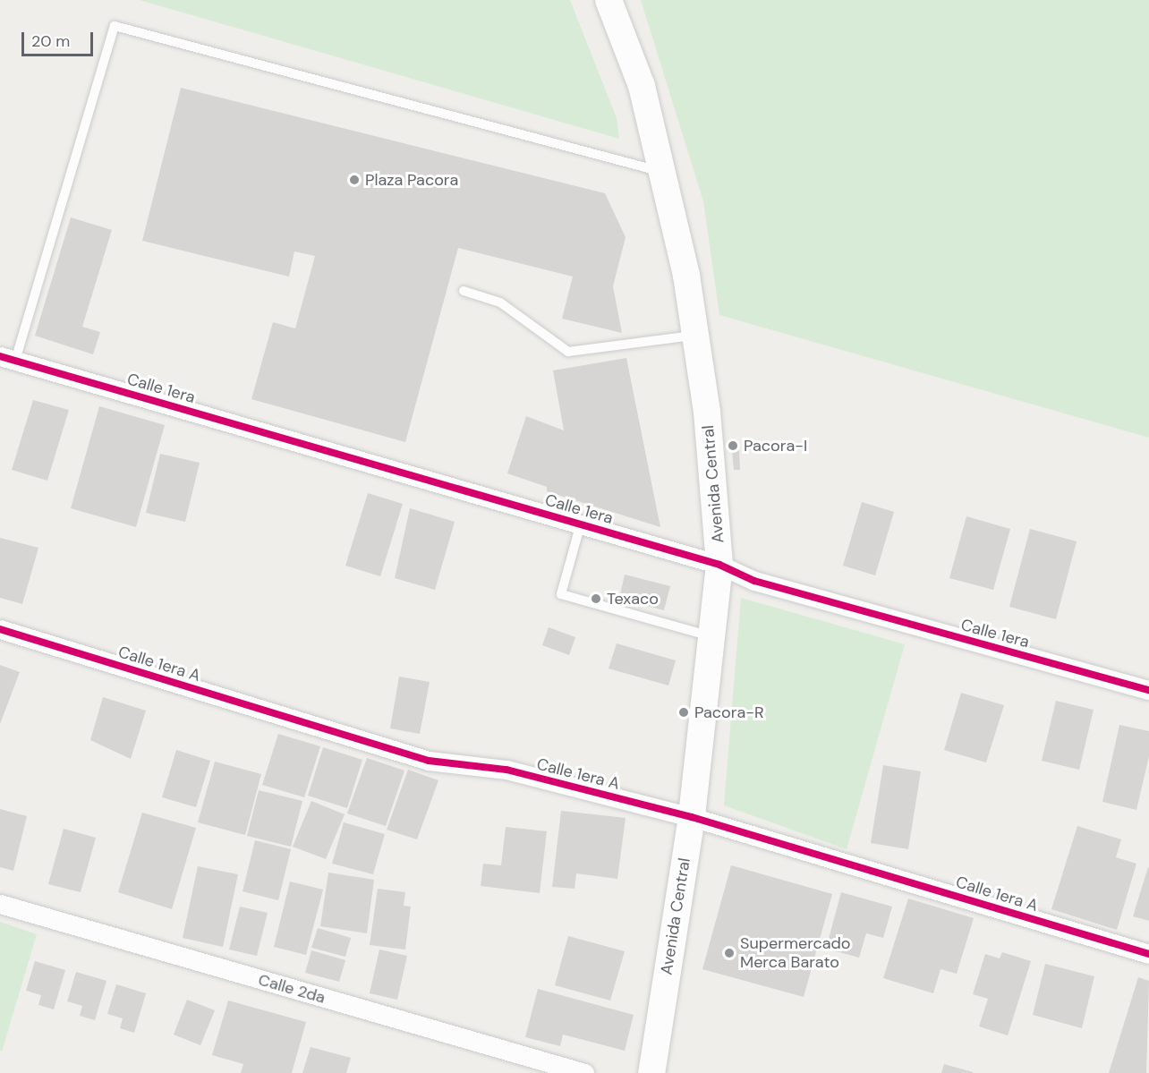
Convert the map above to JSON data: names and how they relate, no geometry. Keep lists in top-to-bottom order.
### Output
{
  "streets": {
    "street": [
      "Calle 1era",
      "Avenida Central",
      "Calle 1era A",
      "Calle 2da"
    ]
  },
  "crossings": [
    ["Calle 1era", "Avenida Central"],
    ["Avenida Central", "Calle 1era A"]
  ],
  "places": [
    "Plaza Pacora",
    "Pacora-I",
    "Texaco",
    "Pacora-R",
    "Supermercado Merca Barato"
  ],
  "scale_bar": "20 m"
}
